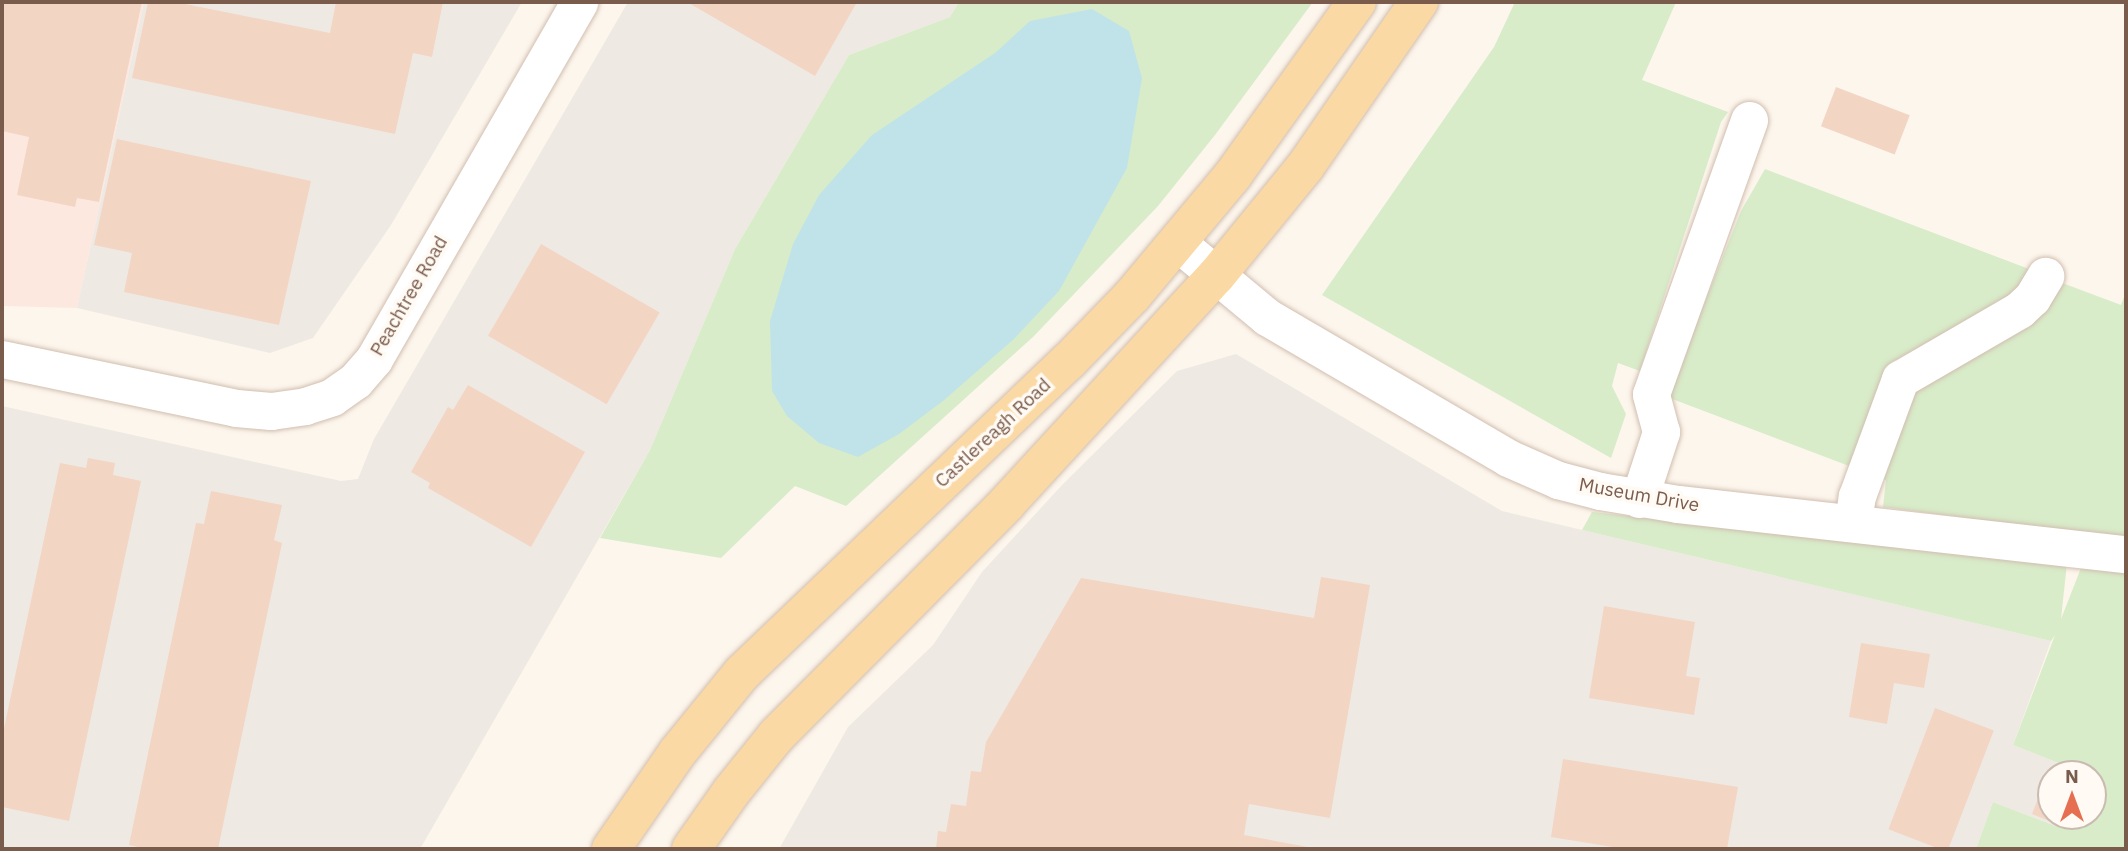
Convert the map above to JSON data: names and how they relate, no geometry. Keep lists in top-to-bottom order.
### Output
{
  "streets": {
    "main road": ["Castlereagh Road"],
    "street": ["Peachtree Road", "Museum Drive"]
  },
  "crossings": [
    ["Castlereagh Road", "Museum Drive"]
  ],
  "north": "top"
}
